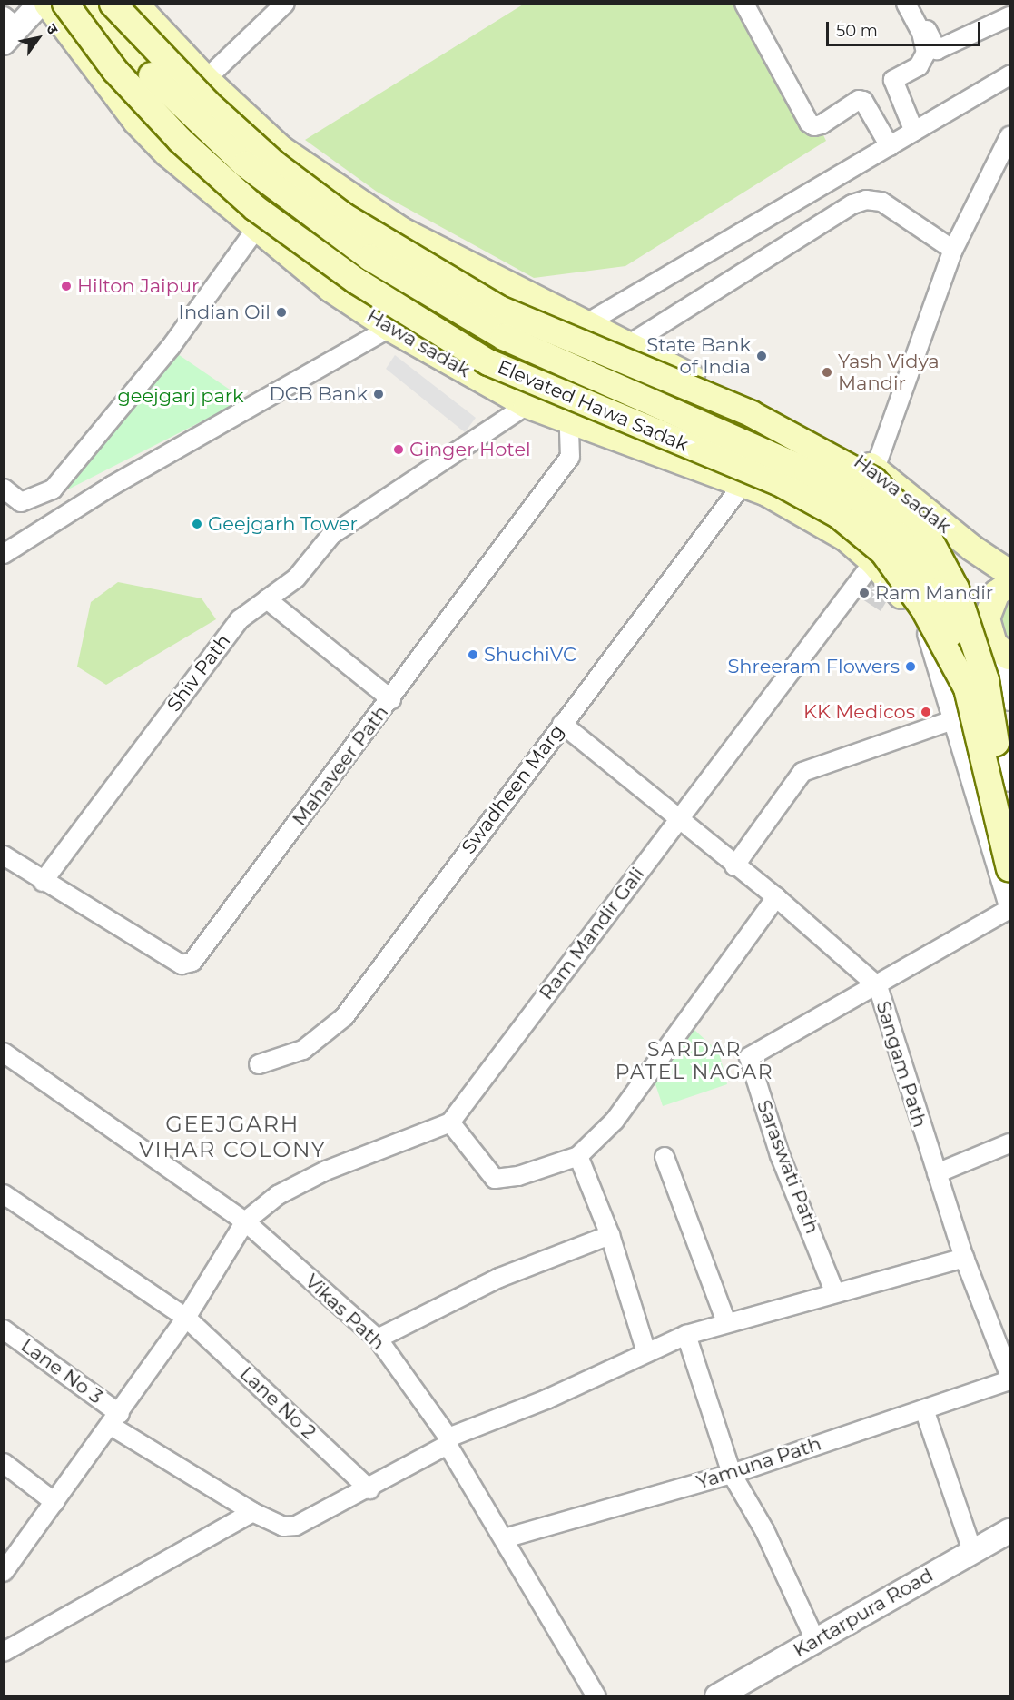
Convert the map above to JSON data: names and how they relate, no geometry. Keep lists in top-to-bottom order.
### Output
{
  "streets": {
    "main road": ["Hawa sadak", "Elevated Hawa Sadak"],
    "street": [
      "Shiv Path",
      "Mahaveer Path",
      "Swadheen Marg",
      "Ram Mandir Gali",
      "Sangam Path",
      "Saraswati Path",
      "Vikas Path",
      "Lane No 3",
      "Lane No 2",
      "Yamuna Path",
      "Kartarpura Road"
    ]
  },
  "crossings": [
    ["Hawa sadak", "Shiv Path"],
    ["Hawa sadak", "Mahaveer Path"],
    ["Hawa sadak", "Swadheen Marg"],
    ["Hawa sadak", "Ram Mandir Gali"],
    ["Shiv Path", "Mahaveer Path"],
    ["Swadheen Marg", "Sangam Path"],
    ["Ram Mandir Gali", "Sangam Path"],
    ["Sangam Path", "Saraswati Path"],
    ["Sangam Path", "Lane No 3"],
    ["Saraswati Path", "Lane No 3"],
    ["Vikas Path", "Lane No 3"],
    ["Vikas Path", "Yamuna Path"],
    ["Lane No 3", "Lane No 2"]
  ],
  "districts": ["SARDAR PATEL NAGAR", "GEEJGARH VIHAR COLONY"],
  "parks": ["geejgarj park"],
  "places": [
    "Hilton Jaipur",
    "Indian Oil",
    "State Bank of India",
    "Yash Vidya Mandir",
    "DCB Bank",
    "Ginger Hotel",
    "Geejgarh Tower",
    "Ram Mandir",
    "ShuchiVC",
    "Shreeram Flowers",
    "KK Medicos"
  ],
  "scale_bar": "50 m",
  "north": "top right"
}
